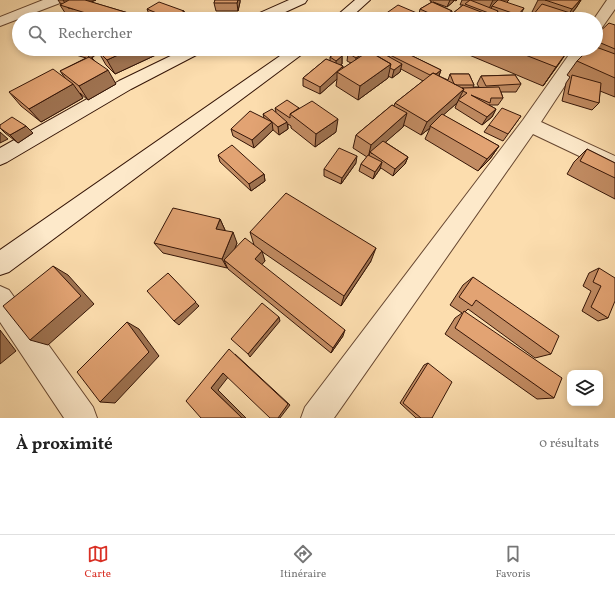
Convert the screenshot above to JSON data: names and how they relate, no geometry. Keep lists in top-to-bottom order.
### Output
{
  "page": {
    "search": "Rechercher",
    "heading": ["À proximité", "0 résultats"],
    "nav": ["Carte", "Itinéraire", "Favoris"]
  }
}
